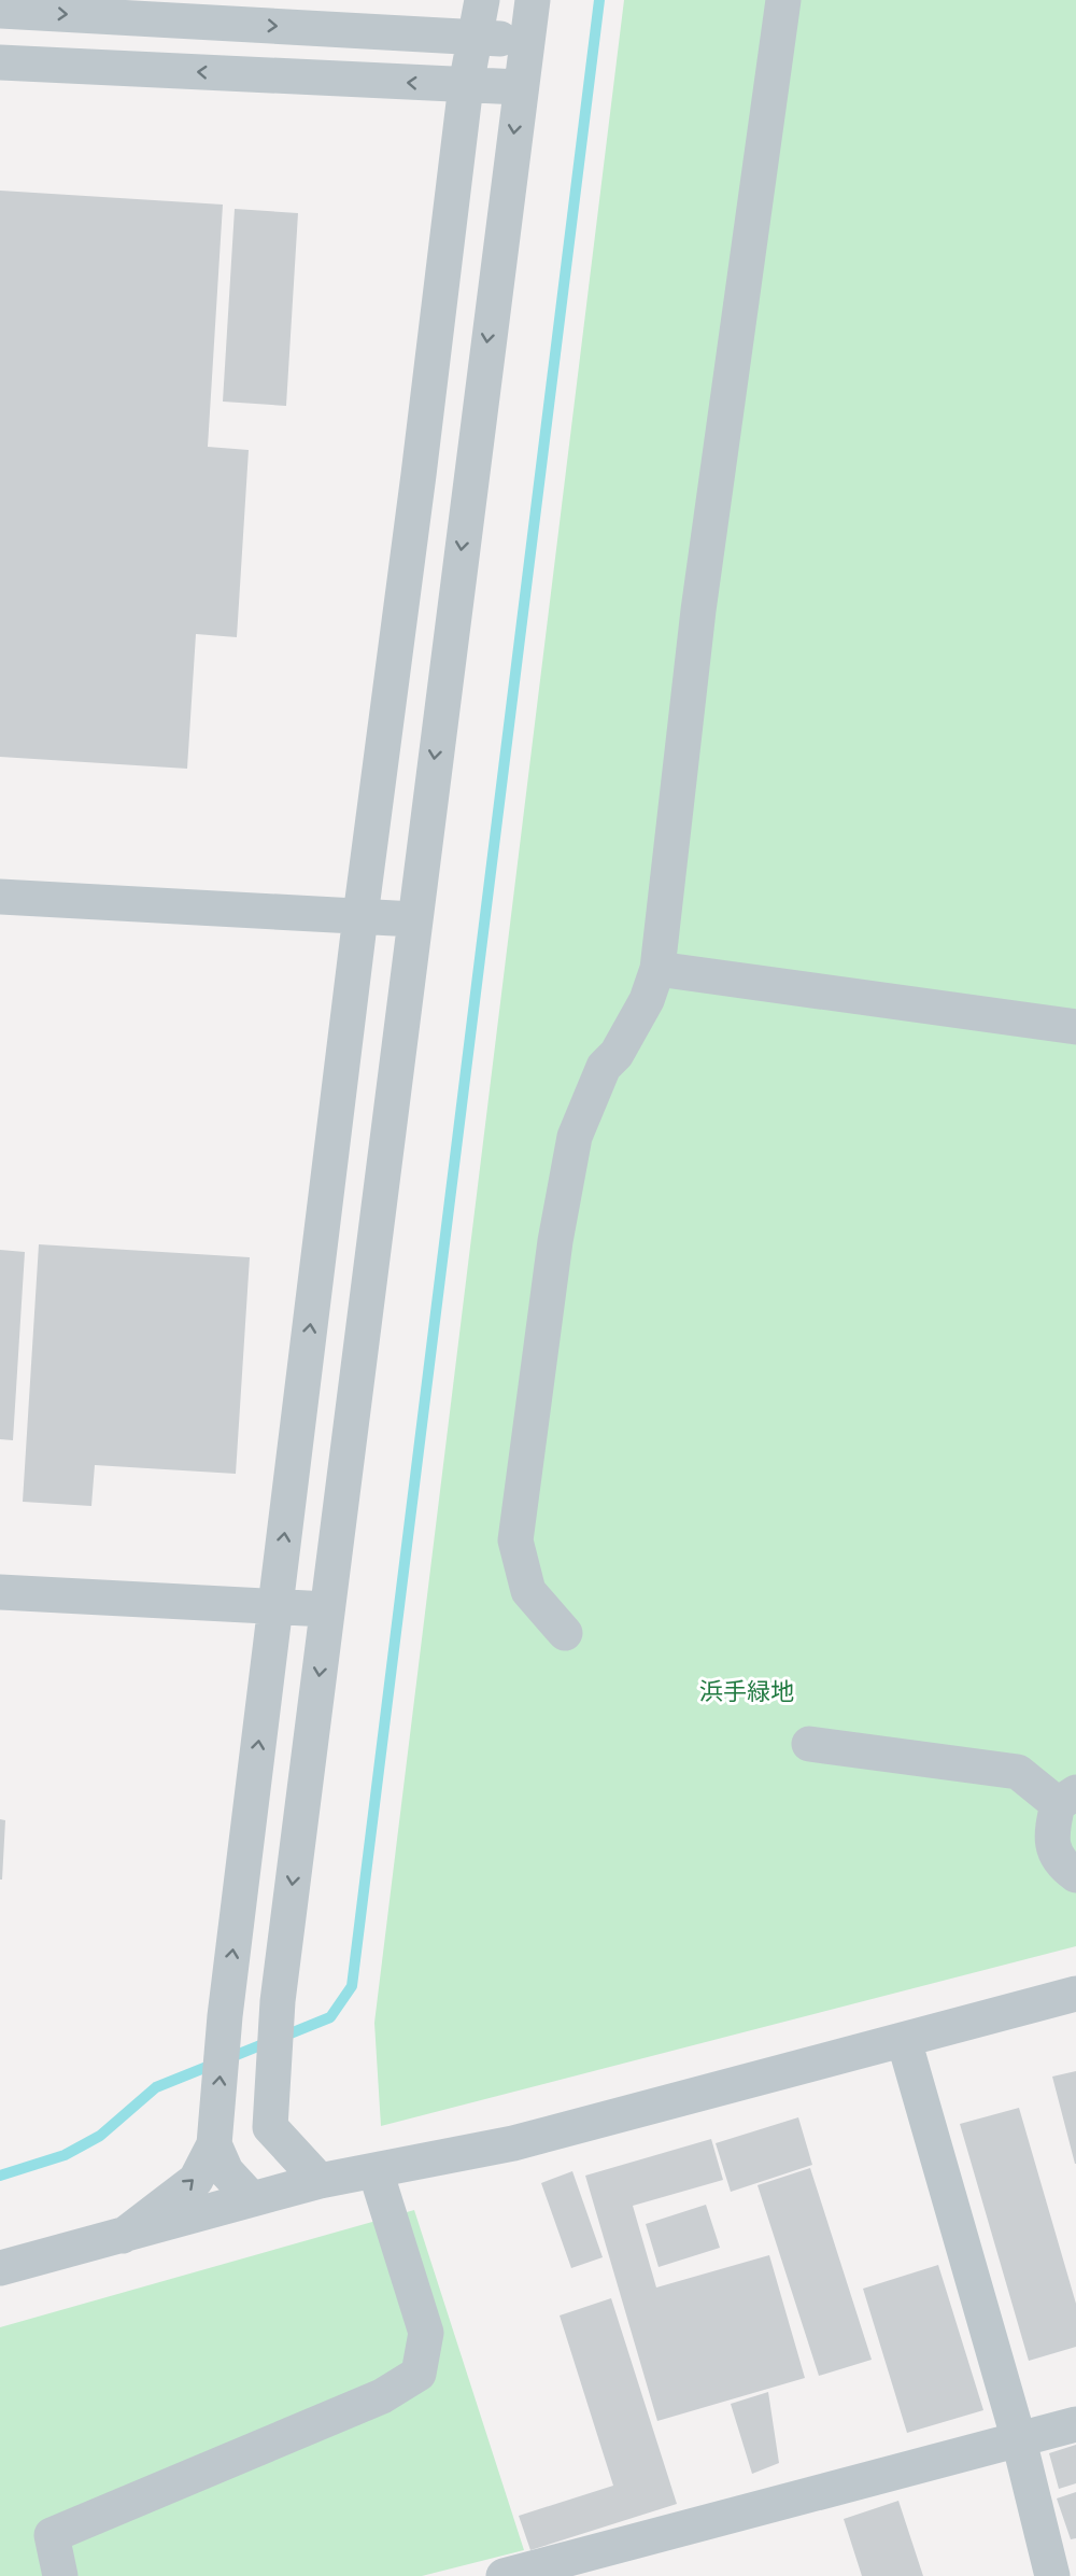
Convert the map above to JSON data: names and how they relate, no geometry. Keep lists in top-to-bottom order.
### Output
{
  "parks": ["浜手緑地"]
}
